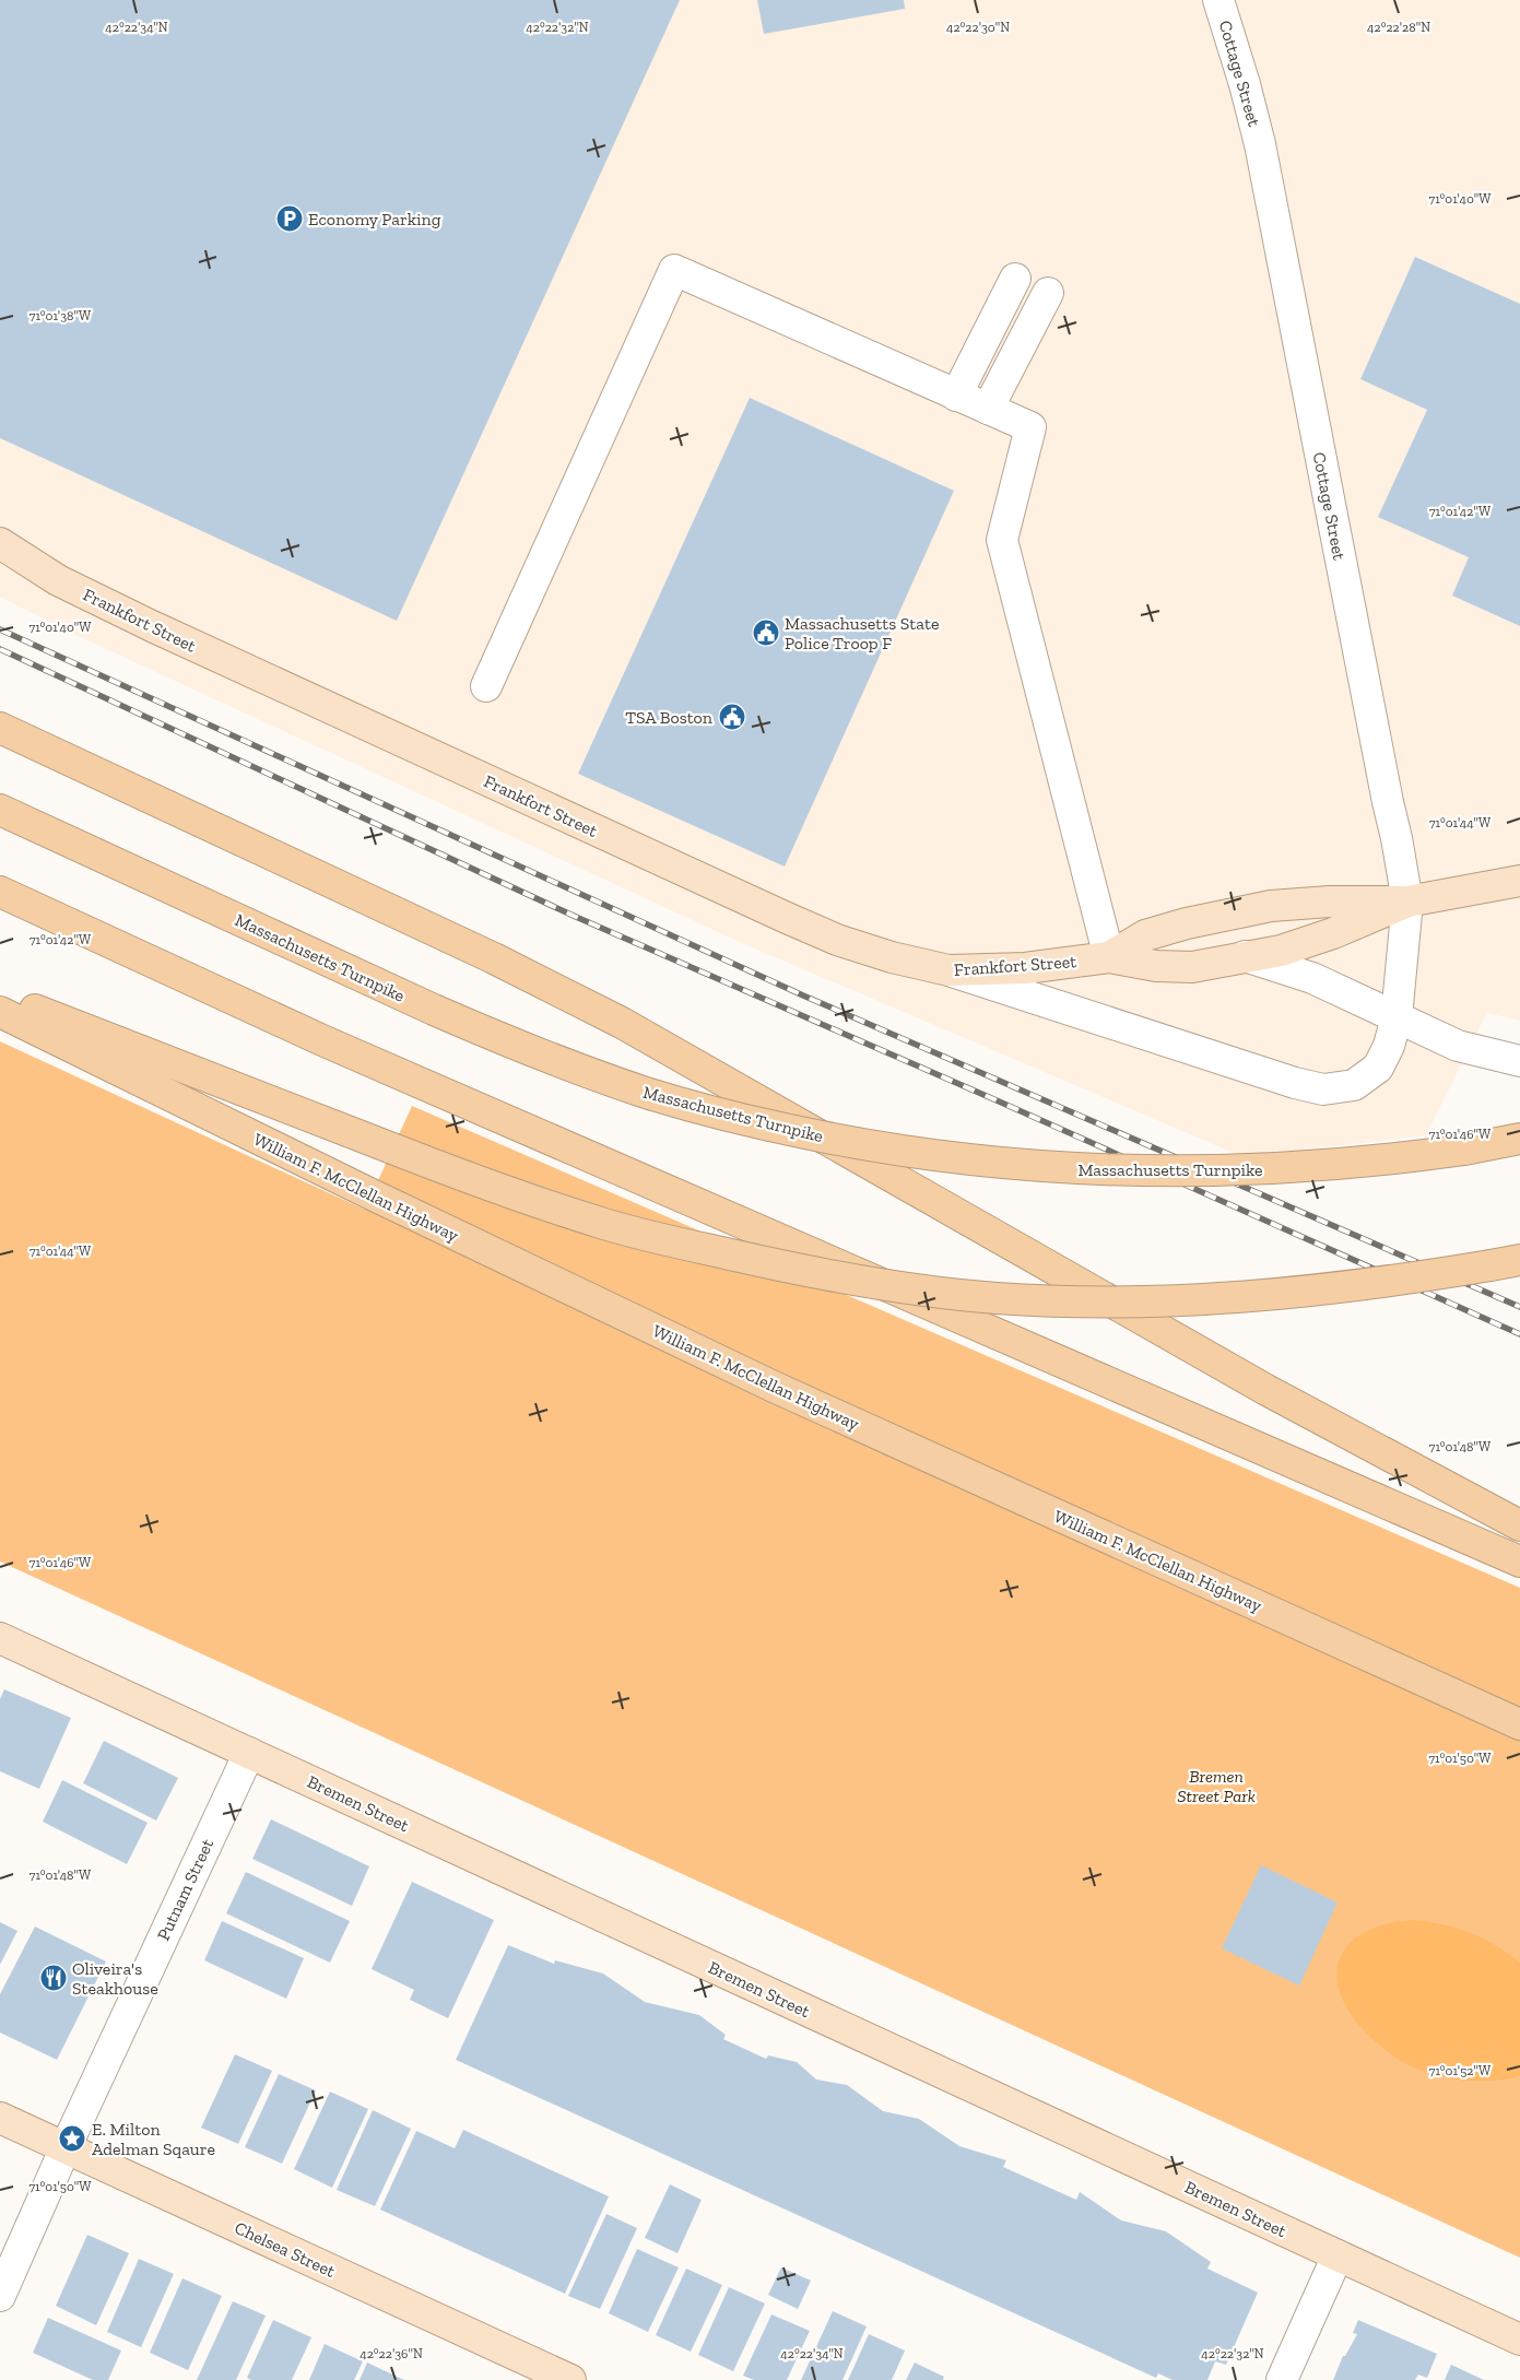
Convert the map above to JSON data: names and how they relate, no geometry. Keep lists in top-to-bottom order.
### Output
{
  "streets": {
    "highway": ["Massachusetts Turnpike", "William F. McClellan Highway"],
    "main road": ["Frankfort Street", "Bremen Street", "Chelsea Street"],
    "street": ["Cottage Street", "Putnam Street"]
  },
  "crossings": [
    ["Cottage Street", "Frankfort Street"],
    ["Bremen Street", "Putnam Street"],
    ["Putnam Street", "Chelsea Street"]
  ],
  "parks": ["Bremen Street Park"],
  "places": {
    "parking": ["Economy Parking"],
    "public building": ["Massachusetts State Police Troop F", "TSA Boston"],
    "restaurant": ["Oliveira's Steakhouse"],
    "place": ["E. Milton Adelman Sqaure"]
  },
  "coordinates": [
    "42°22'34\"N",
    "42°22'32\"N",
    "42°22'30\"N",
    "42°22'28\"N",
    "71°01'40\"W",
    "71°01'38\"W",
    "71°01'42\"W",
    "71°01'44\"W",
    "71°01'46\"W",
    "71°01'48\"W",
    "71°01'50\"W",
    "71°01'52\"W",
    "42°22'36\"N"
  ]
}
